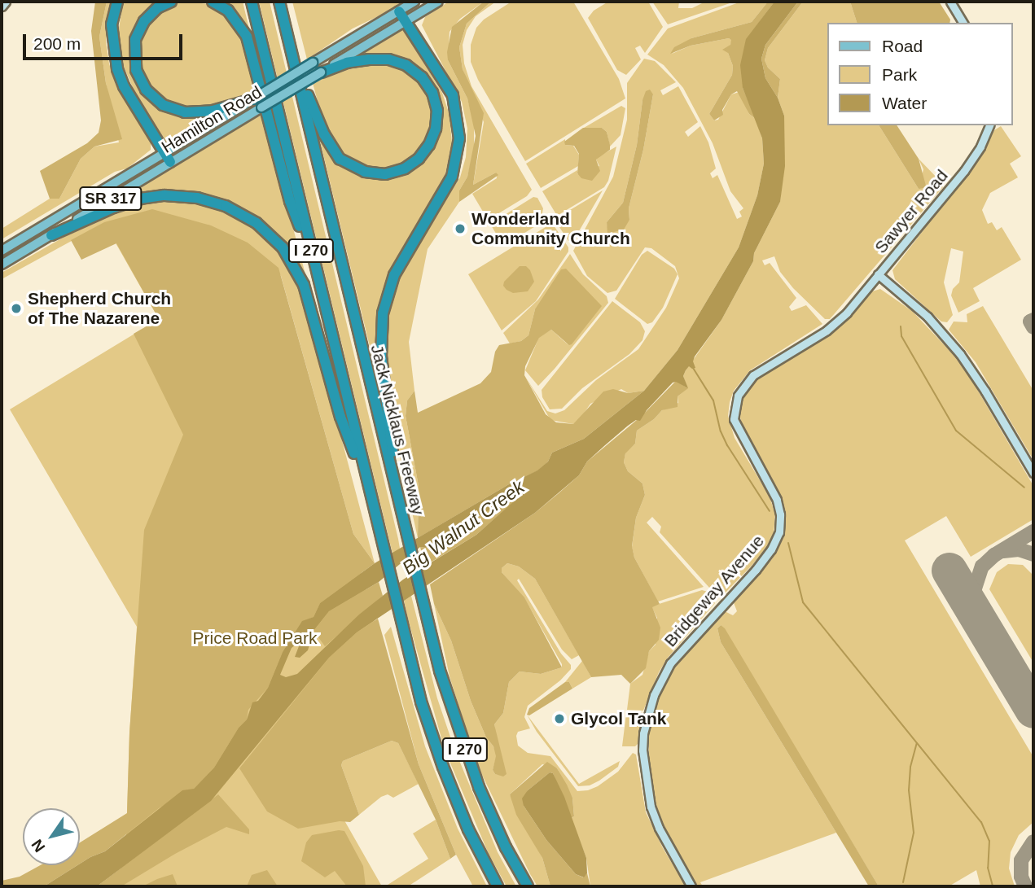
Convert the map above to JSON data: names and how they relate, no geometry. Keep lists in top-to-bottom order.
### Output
{
  "streets": {
    "highway": ["I 270", "Jack Nicklaus Freeway"],
    "main road": ["Hamilton Road", "SR 317"],
    "street": ["Sawyer Road", "Bridgeway Avenue"]
  },
  "crossings": [
    ["Sawyer Road", "Bridgeway Avenue"]
  ],
  "water": ["Big Walnut Creek"],
  "parks": ["Price Road Park"],
  "places": ["Wonderland Community Church", "Shepherd Church of The Nazarene", "Glycol Tank"],
  "legend": ["Road", "Park", "Water"],
  "scale_bar": "200 m",
  "north": "bottom left"
}
